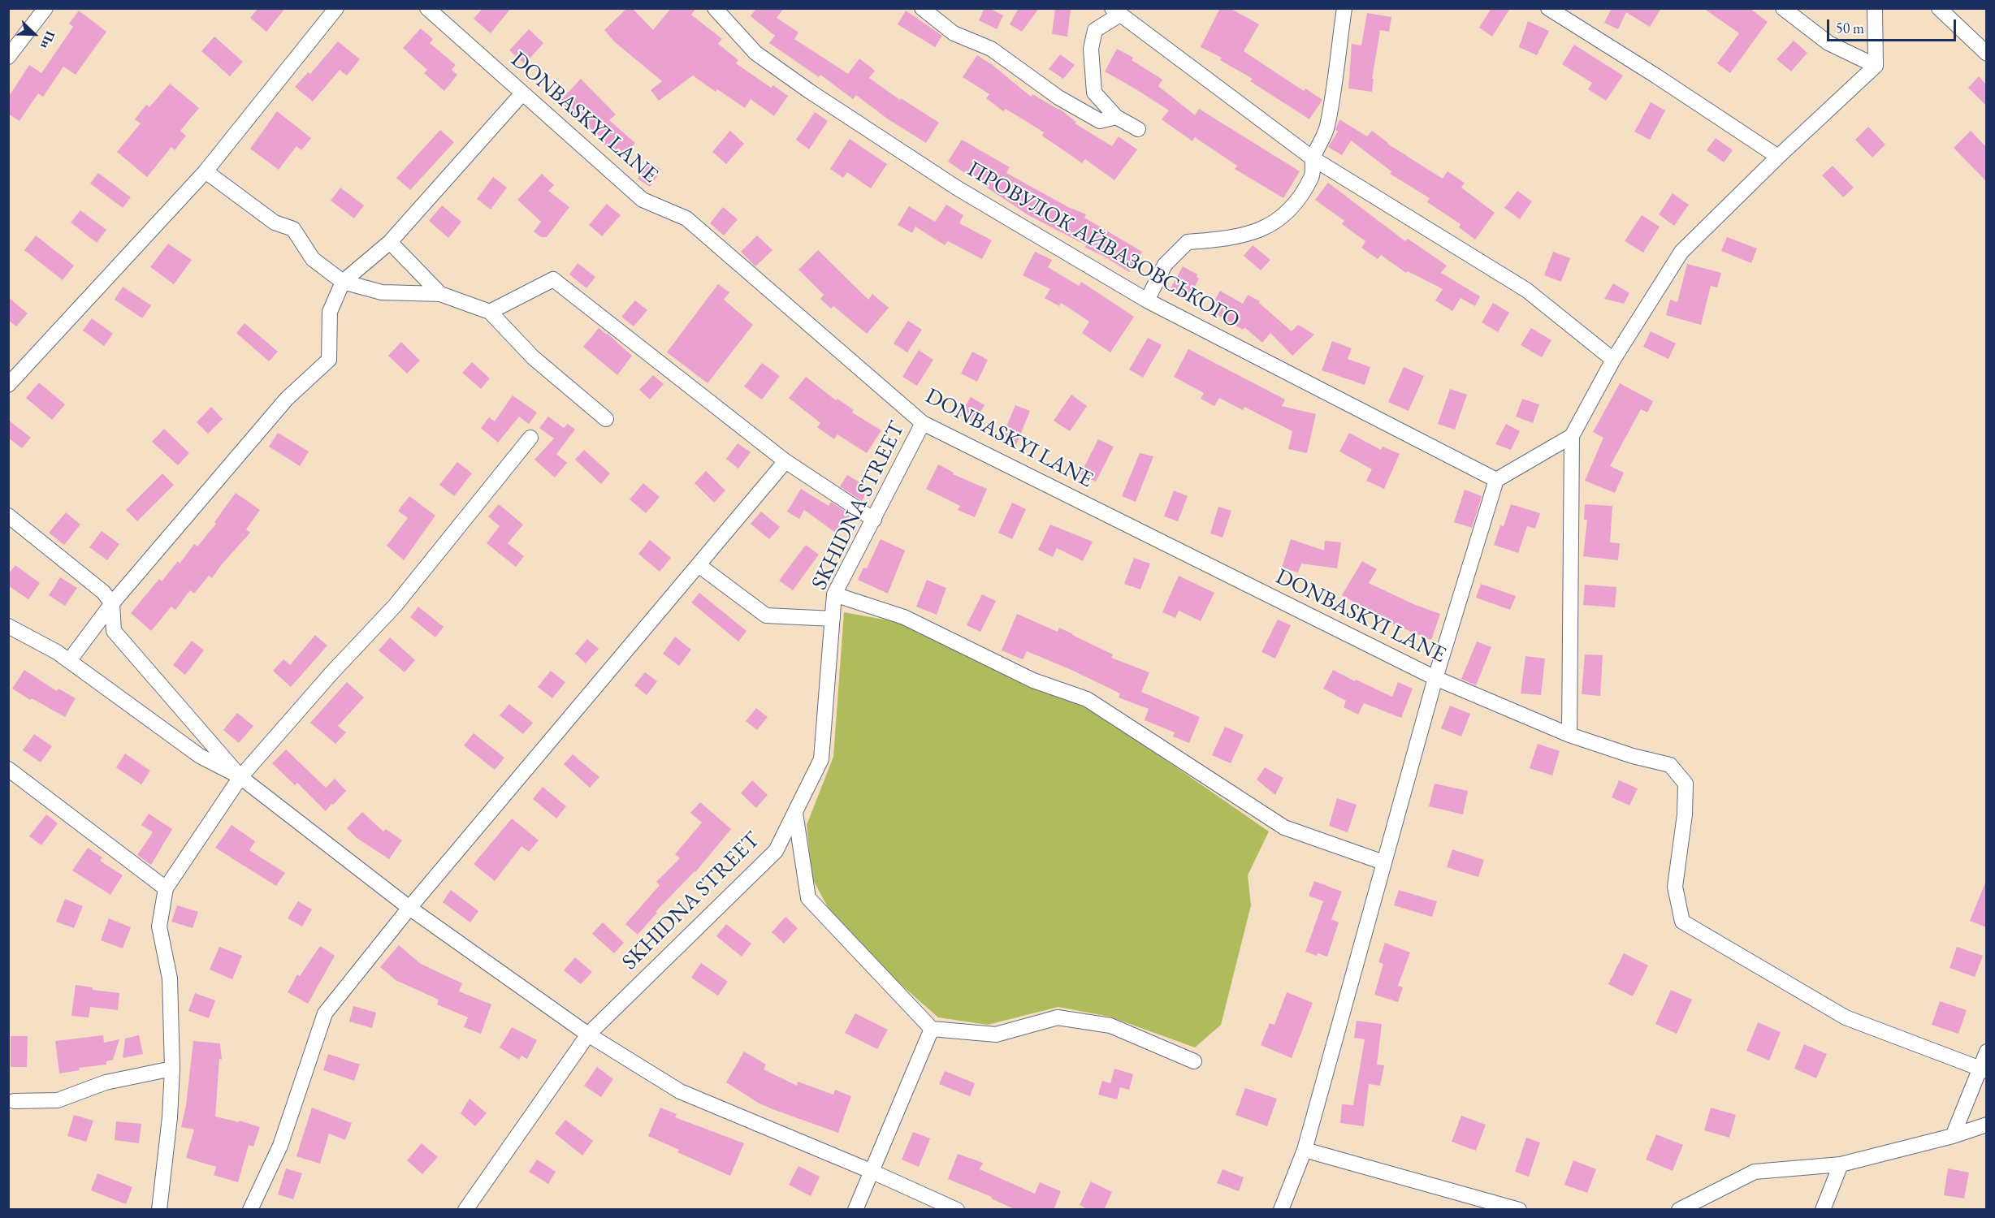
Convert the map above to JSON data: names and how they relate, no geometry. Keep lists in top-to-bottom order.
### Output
{
  "streets": {
    "street": ["DONBASKYI LANE", "ПРОВУЛОК АЙВАЗОВСЬКОГО", "SKHIDNA STREET"]
  },
  "crossings": [
    ["DONBASKYI LANE", "SKHIDNA STREET"]
  ],
  "scale_bar": "50 m",
  "north": "bottom right"
}
